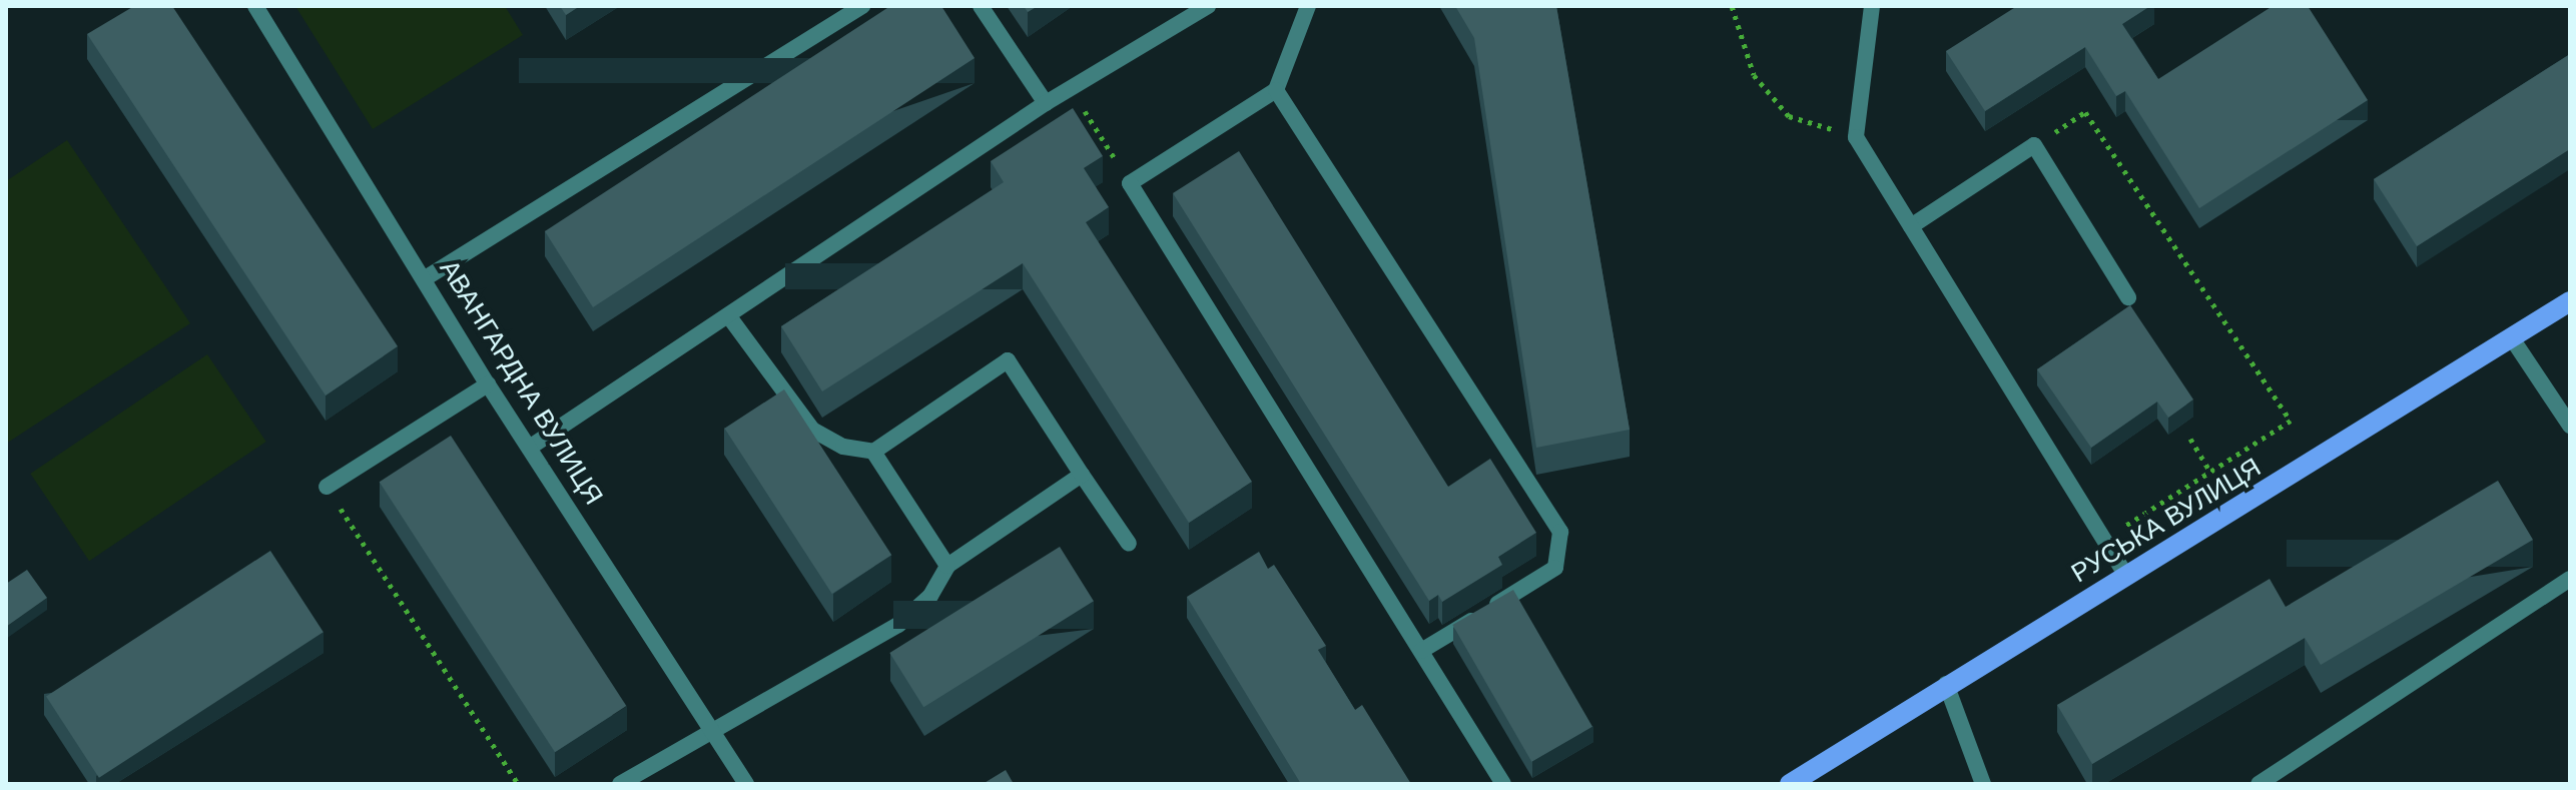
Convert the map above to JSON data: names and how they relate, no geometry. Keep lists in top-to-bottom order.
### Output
{
  "streets": {
    "main road": ["РУСЬКА ВУЛИЦЯ"],
    "street": ["АВАНГАРДНА ВУЛИЦЯ"]
  }
}
